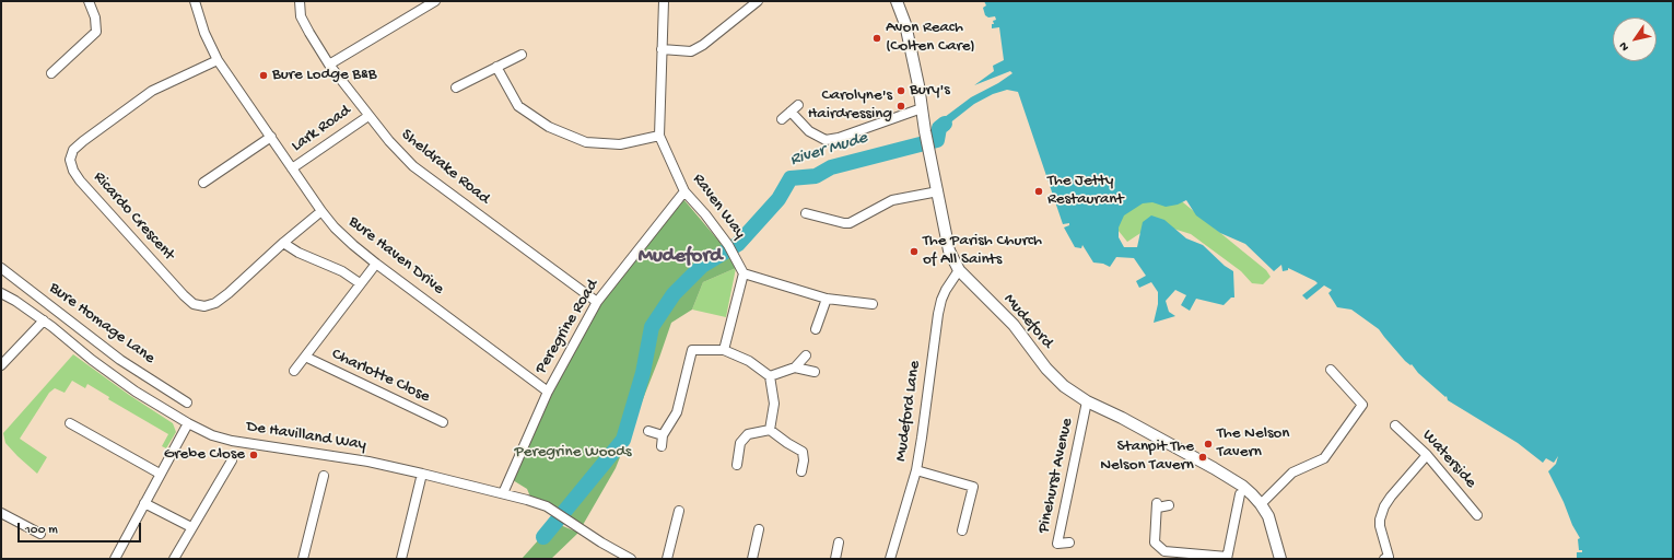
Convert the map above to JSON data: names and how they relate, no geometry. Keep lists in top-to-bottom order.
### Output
{
  "streets": {
    "street": [
      "Lark Road",
      "Sheldrake Road",
      "Raven Way",
      "Ricardo Crescent",
      "Bure Haven Drive",
      "Mudeford",
      "Bure Homage Lane",
      "Peregrine Road",
      "Charlotte Close",
      "Mudeford Lane",
      "De Havilland Way",
      "Waterside",
      "Pinehurst Avenue"
    ]
  },
  "crossings": [
    ["Lark Road", "Sheldrake Road"],
    ["Lark Road", "Bure Haven Drive"],
    ["Sheldrake Road", "Peregrine Road"],
    ["Raven Way", "Peregrine Road"],
    ["Ricardo Crescent", "Bure Haven Drive"],
    ["Bure Haven Drive", "Peregrine Road"],
    ["Bure Haven Drive", "Charlotte Close"],
    ["Mudeford", "Mudeford Lane"],
    ["Mudeford", "Pinehurst Avenue"],
    ["Peregrine Road", "De Havilland Way"]
  ],
  "districts": ["Mudeford"],
  "water": ["River Mude"],
  "parks": ["Peregrine Woods"],
  "places": [
    "Avon Reach (Colten Care)",
    "Bure Lodge B&B",
    "Bury's",
    "Carolyne's Hairdressing",
    "The Jetty Restaurant",
    "The Parish Church of All Saints",
    "The Nelson Tavern",
    "Grebe Close",
    "Stanpit The Nelson Tavern"
  ],
  "scale_bar": "100 m",
  "north": "bottom left"
}
